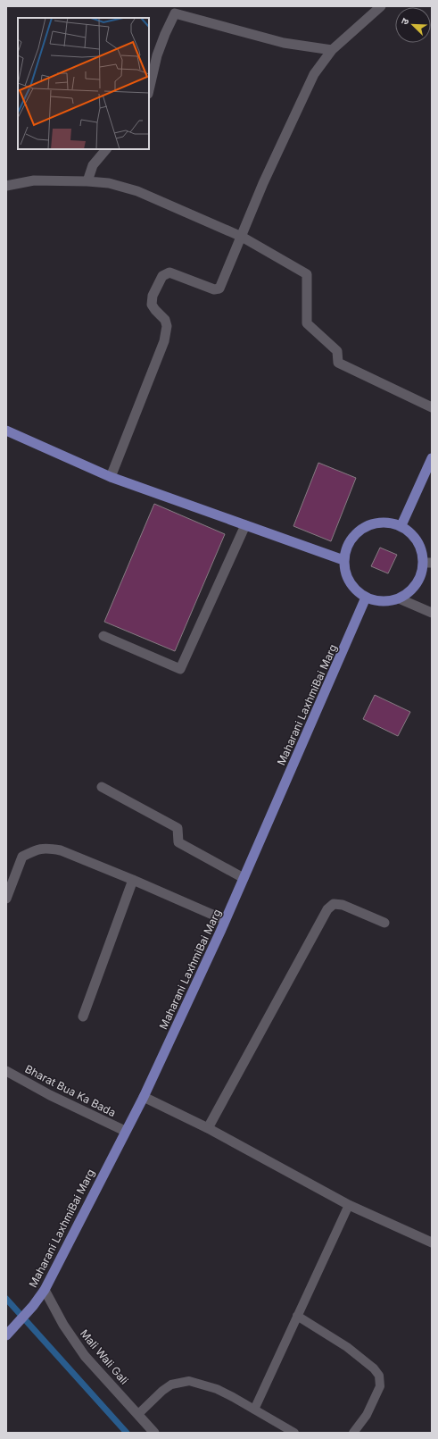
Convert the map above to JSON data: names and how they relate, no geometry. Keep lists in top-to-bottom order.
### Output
{
  "streets": {
    "main road": ["Maharani LaxhmiBai Marg"],
    "street": ["Bharat Bua Ka Bada", "Mali Wali Gali"]
  },
  "crossings": [
    ["Maharani LaxhmiBai Marg", "Bharat Bua Ka Bada"],
    ["Maharani LaxhmiBai Marg", "Mali Wali Gali"]
  ],
  "north": "top left"
}
